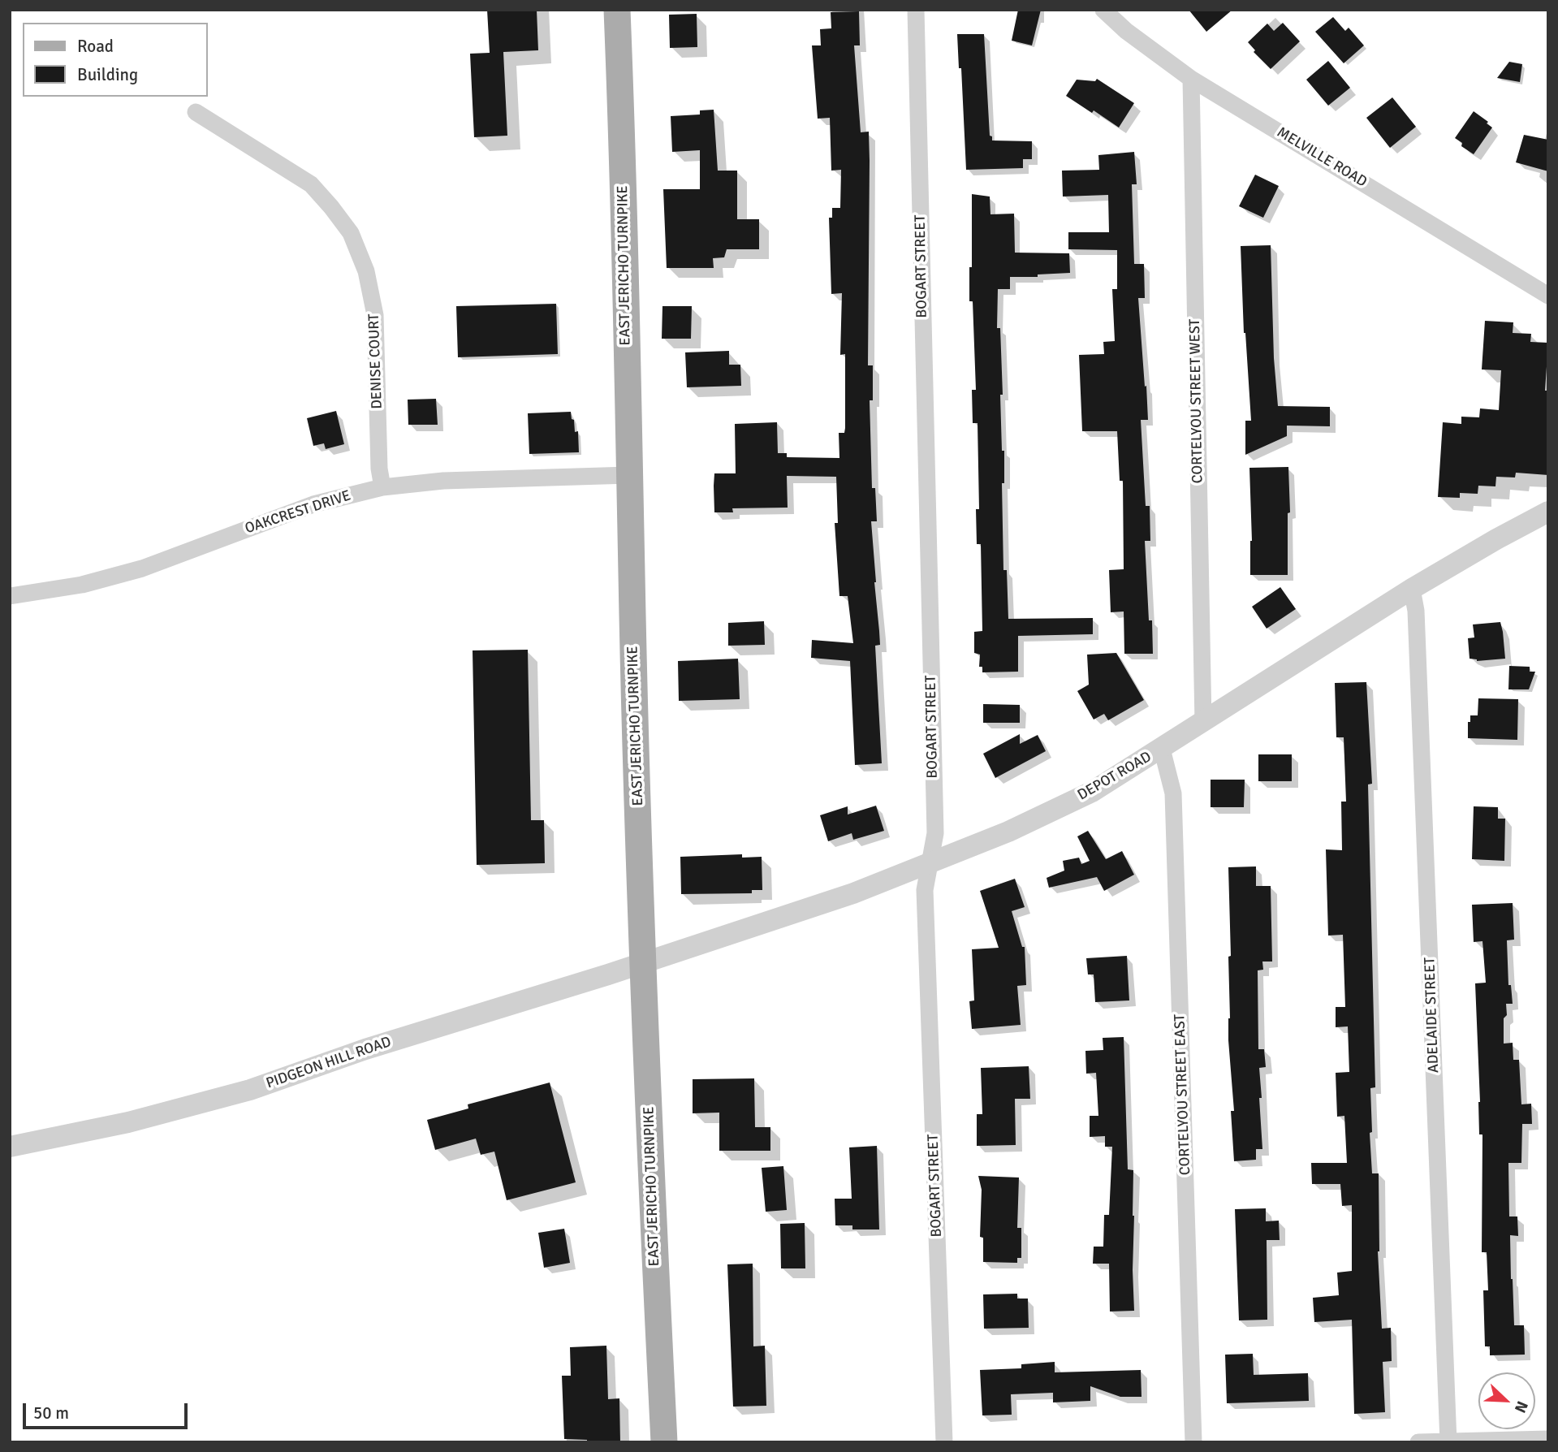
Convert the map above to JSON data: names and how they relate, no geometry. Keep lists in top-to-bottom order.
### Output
{
  "streets": {
    "main road": ["EAST JERICHO TURNPIKE"],
    "street": [
      "MELVILLE ROAD",
      "BOGART STREET",
      "DENISE COURT",
      "CORTELYOU STREET WEST",
      "OAKCREST DRIVE",
      "DEPOT ROAD",
      "ADELAIDE STREET",
      "PIDGEON HILL ROAD",
      "CORTELYOU STREET EAST"
    ]
  },
  "crossings": [
    ["MELVILLE ROAD", "CORTELYOU STREET WEST"],
    ["EAST JERICHO TURNPIKE", "OAKCREST DRIVE"],
    ["EAST JERICHO TURNPIKE", "DEPOT ROAD"],
    ["EAST JERICHO TURNPIKE", "PIDGEON HILL ROAD"],
    ["BOGART STREET", "DEPOT ROAD"],
    ["DENISE COURT", "OAKCREST DRIVE"],
    ["CORTELYOU STREET WEST", "DEPOT ROAD"],
    ["DEPOT ROAD", "ADELAIDE STREET"],
    ["DEPOT ROAD", "PIDGEON HILL ROAD"],
    ["DEPOT ROAD", "CORTELYOU STREET EAST"]
  ],
  "legend": ["Road", "Building"],
  "scale_bar": "50 m",
  "north": "bottom right"
}
